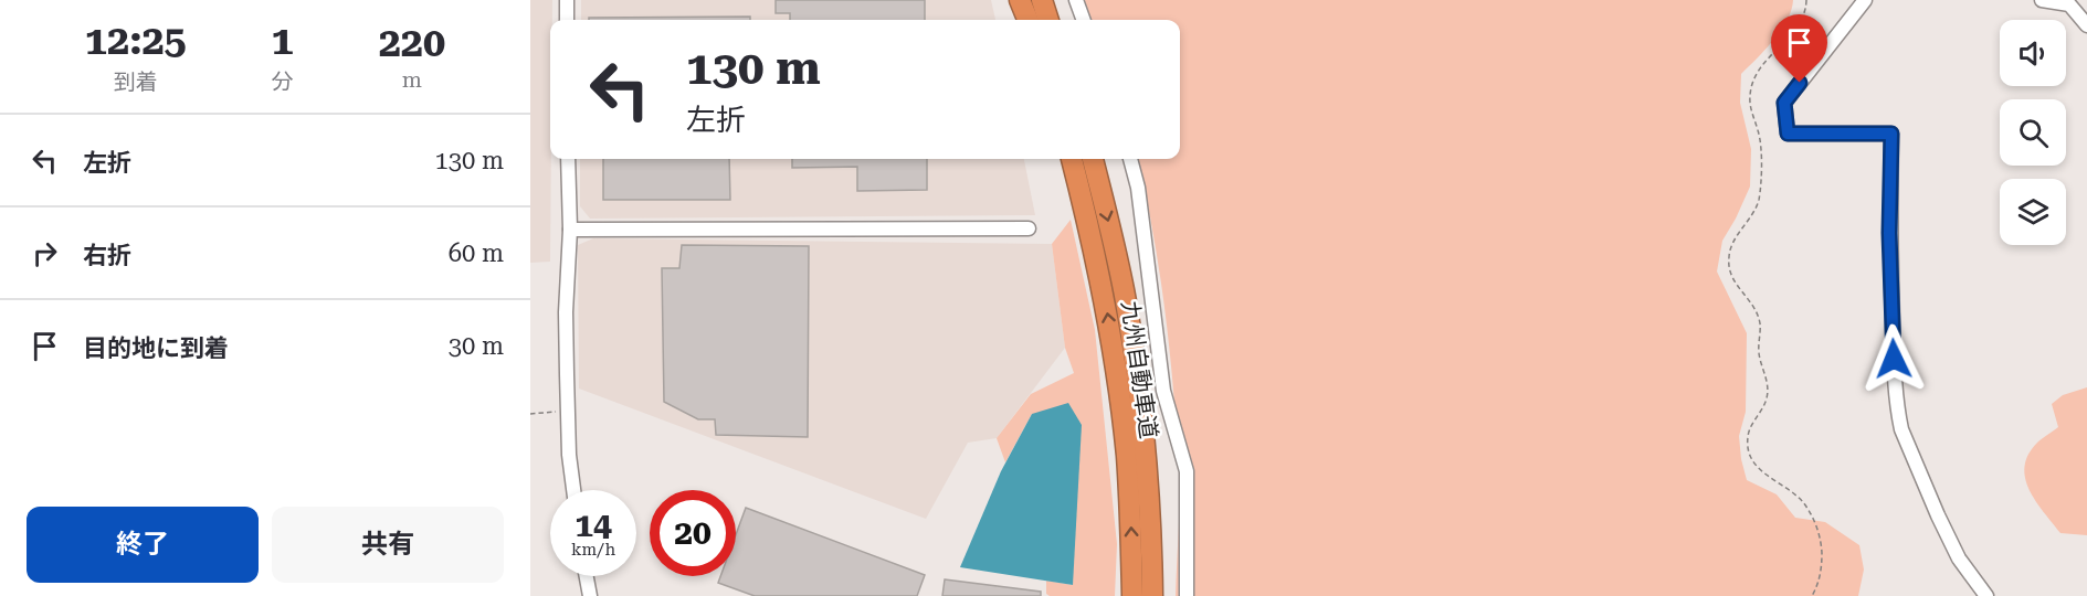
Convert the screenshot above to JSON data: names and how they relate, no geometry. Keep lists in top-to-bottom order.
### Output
{
  "streets": {
    "highway": ["九州自動車道"]
  },
  "page": {
    "eta": [
      "12:25",
      "到着",
      "1",
      "分",
      "220",
      "m"
    ],
    "turn": ["130 m", "左折"],
    "list": [
      {
        "name": "左折",
        "value": "130 m"
      },
      {
        "name": "右折",
        "value": "60 m"
      },
      {
        "name": "目的地に到着",
        "value": "30 m"
      }
    ],
    "speed": "14 km/h",
    "limit": "20",
    "buttons": ["終了", "共有"]
  }
}
